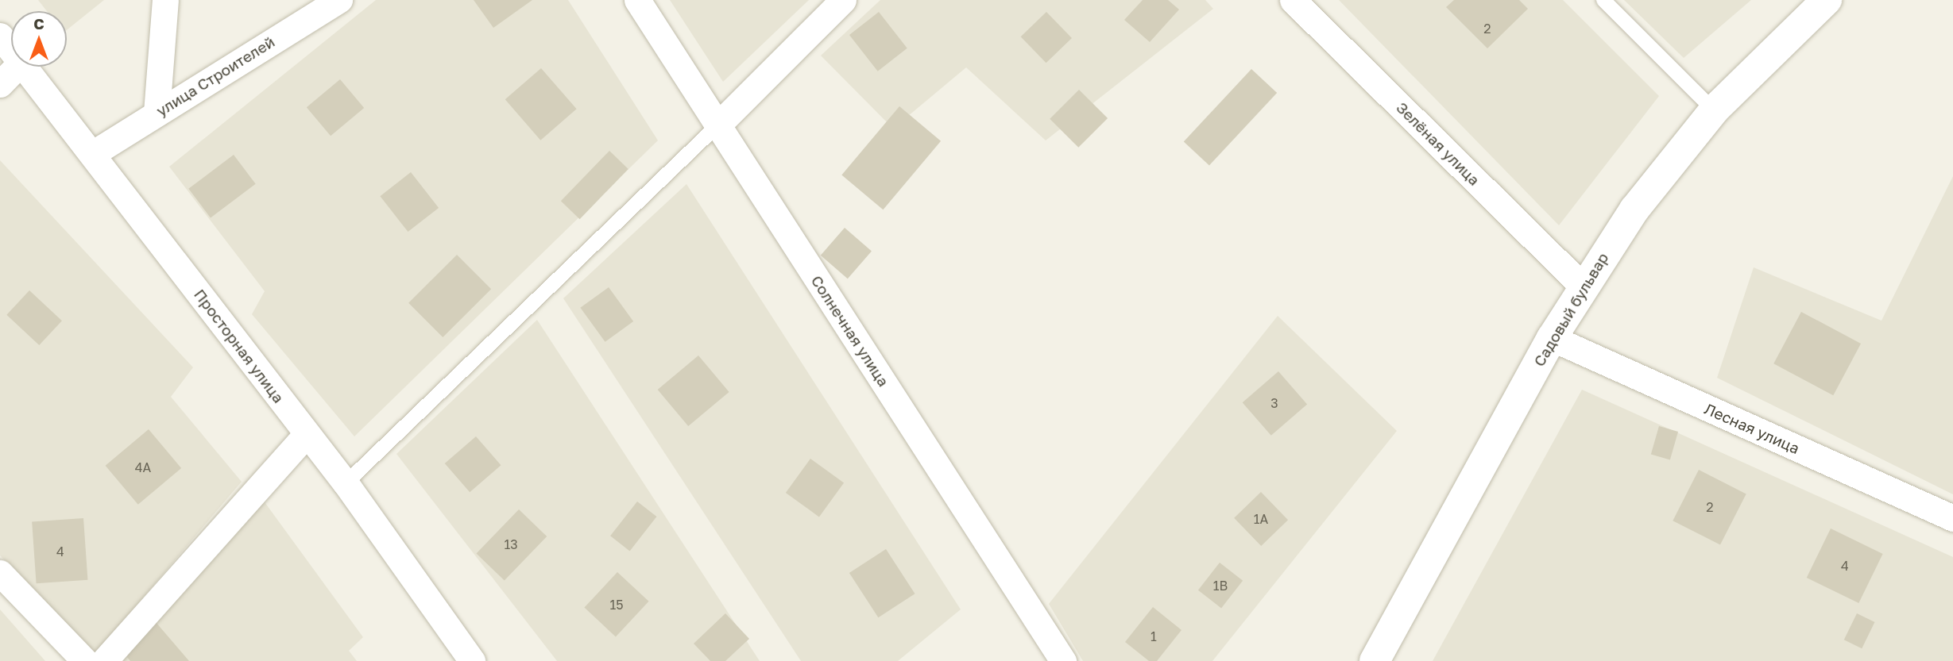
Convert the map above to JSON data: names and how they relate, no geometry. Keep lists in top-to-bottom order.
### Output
{
  "streets": {
    "street": [
      "улица Строителей",
      "Зелёная улица",
      "Садовый бульвар",
      "Солнечная улица",
      "Просторная улица",
      "Лесная улица"
    ]
  },
  "crossings": [
    ["улица Строителей", "Просторная улица"],
    ["Зелёная улица", "Садовый бульвар"],
    ["Садовый бульвар", "Лесная улица"]
  ],
  "house_numbers": [
    "2",
    "3",
    "4А",
    "2",
    "1А",
    "13",
    "4",
    "4",
    "1В",
    "15",
    "1"
  ],
  "north": "top"
}
